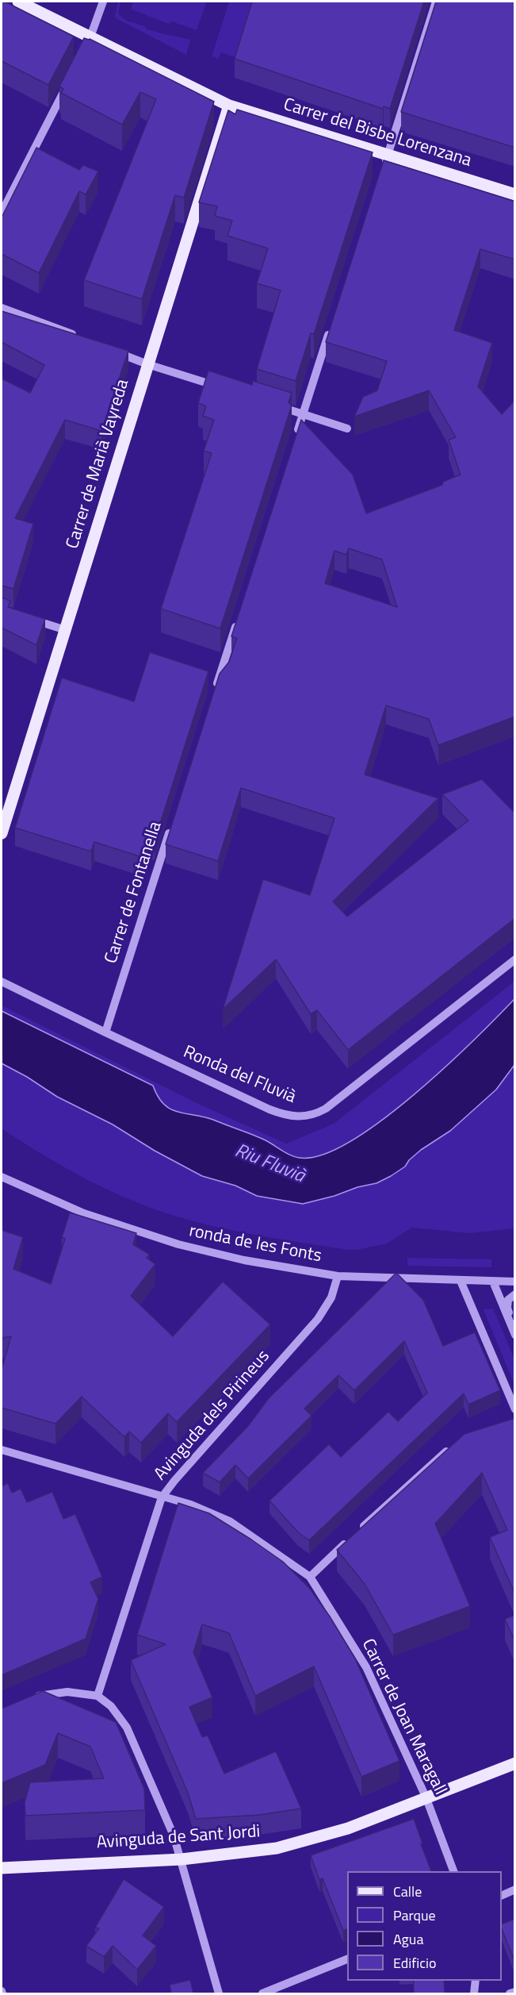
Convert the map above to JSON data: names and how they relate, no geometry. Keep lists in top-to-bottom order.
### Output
{
  "streets": {
    "main road": ["Carrer del Bisbe Lorenzana", "Carrer de Marià Vayreda", "Avinguda de Sant Jordi"],
    "street": [
      "Carrer de Fontanella",
      "Ronda del Fluvià",
      "ronda de les Fonts",
      "Avinguda dels Pirineus",
      "Carrer de Joan Maragall"
    ]
  },
  "crossings": [
    ["Carrer del Bisbe Lorenzana", "Carrer de Marià Vayreda"],
    ["Carrer de Fontanella", "Ronda del Fluvià"],
    ["ronda de les Fonts", "Avinguda dels Pirineus"],
    ["Avinguda dels Pirineus", "Carrer de Joan Maragall"],
    ["Carrer de Joan Maragall", "Avinguda de Sant Jordi"]
  ],
  "water": ["Riu Fluvià"],
  "legend": [
    "Calle",
    "Parque",
    "Agua",
    "Edificio"
  ]
}
